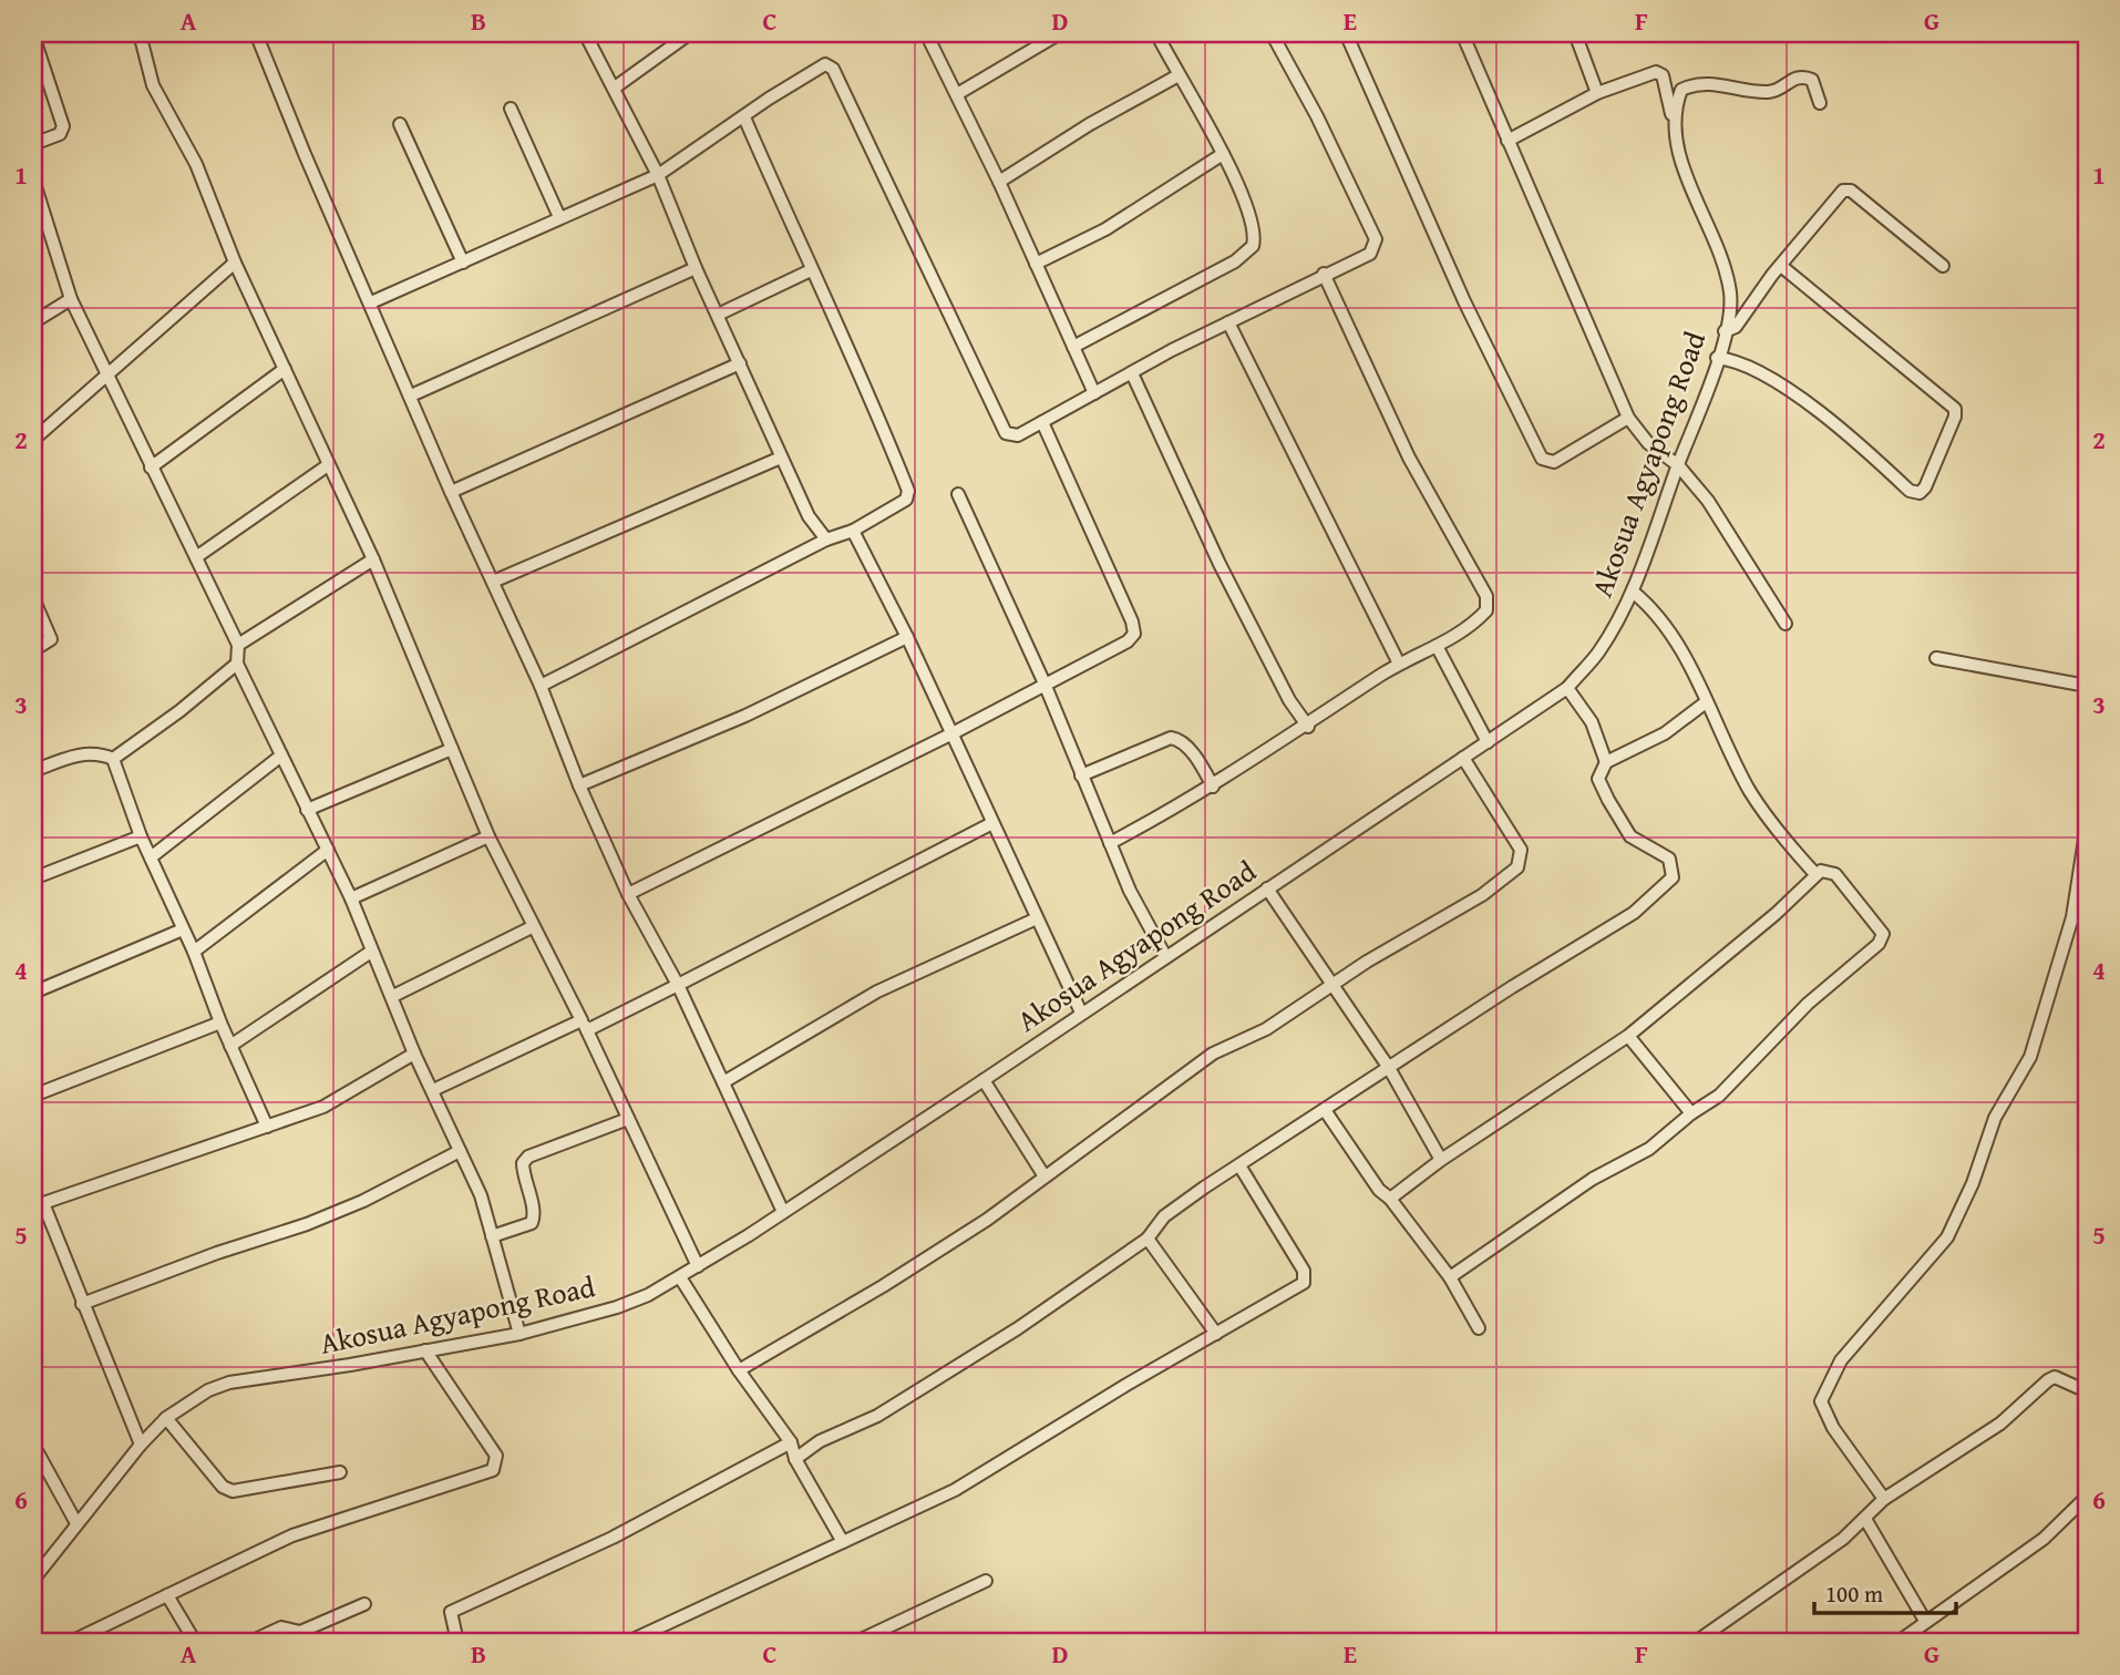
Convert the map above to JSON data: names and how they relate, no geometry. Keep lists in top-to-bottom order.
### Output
{
  "streets": {
    "street": ["Akosua Agyapong Road"]
  },
  "scale_bar": "100 m",
  "grid": {
    "columns": [
      "A",
      "B",
      "C",
      "D",
      "E",
      "F",
      "G"
    ],
    "rows": [
      "1",
      "2",
      "3",
      "4",
      "5",
      "6"
    ]
  }
}
